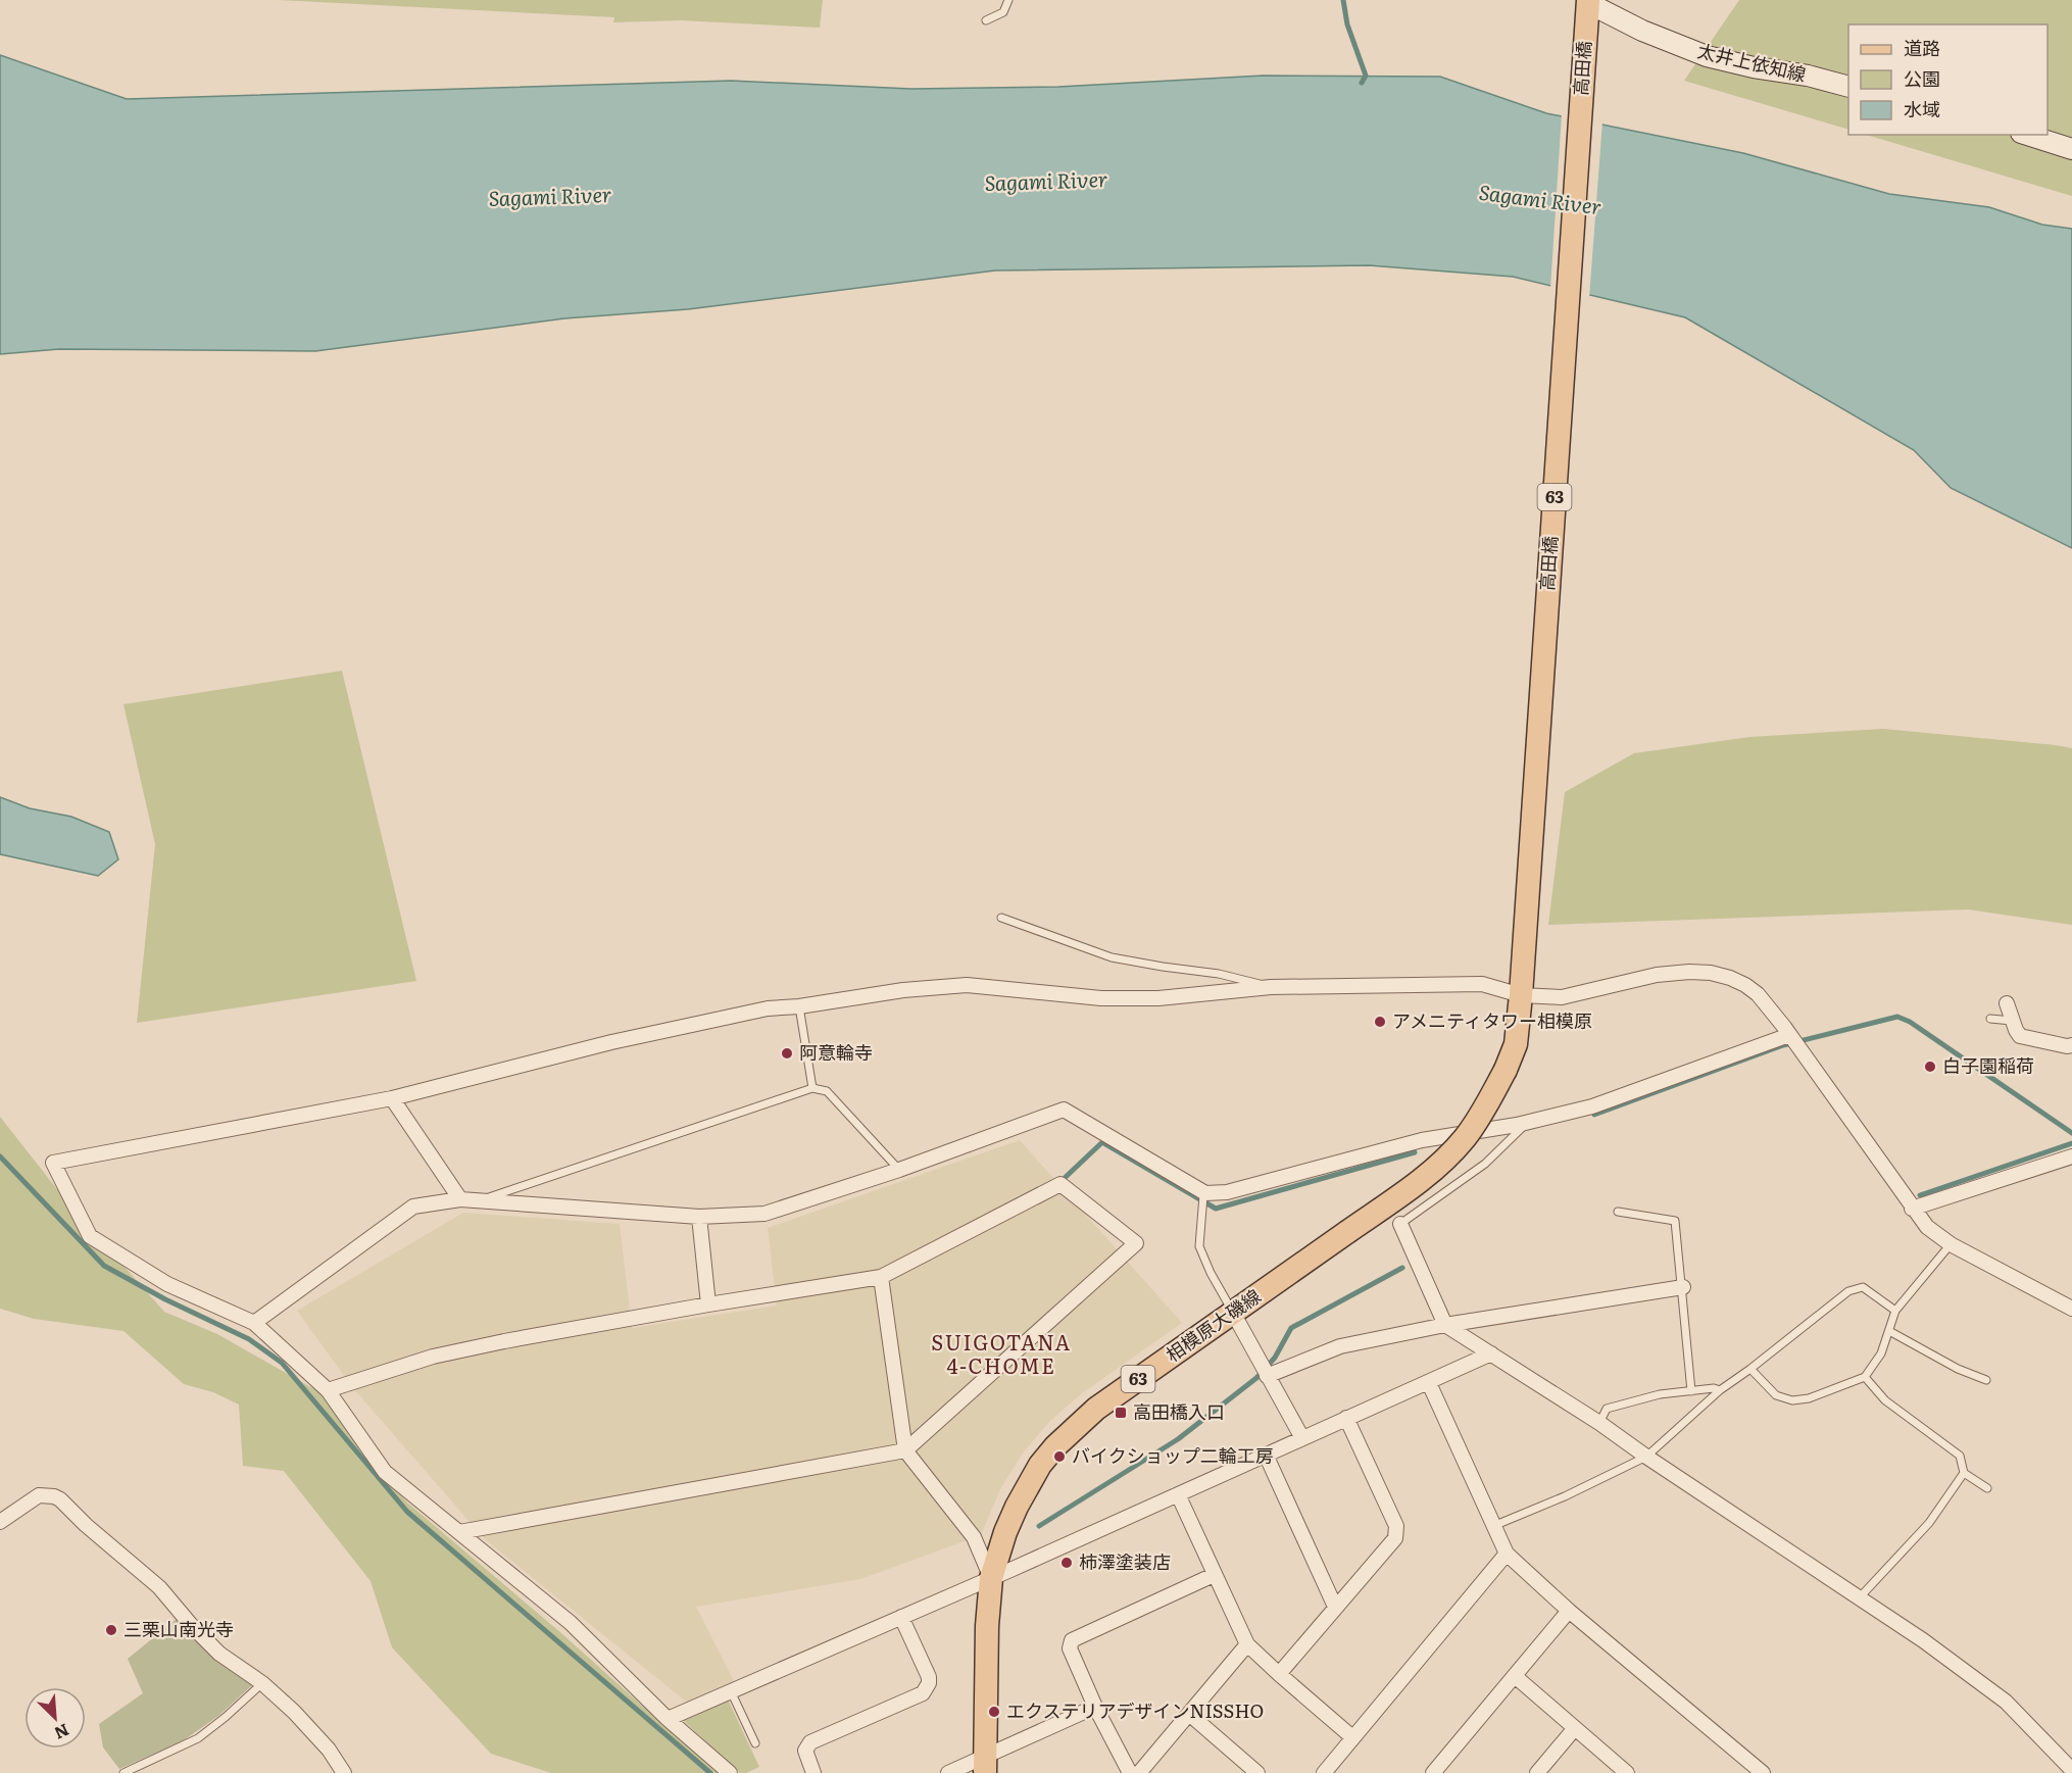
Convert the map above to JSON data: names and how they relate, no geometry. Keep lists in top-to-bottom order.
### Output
{
  "streets": {
    "main road": [
      "太井上依知線",
      "高田橋",
      "63",
      "相模原大磯線"
    ]
  },
  "crossings": [
    ["太井上依知線", "高田橋"],
    ["高田橋", "相模原大磯線"]
  ],
  "districts": ["SUIGOTANA 4-CHOME"],
  "water": ["Sagami River"],
  "places": {
    "other": [
      "アメニティタワー相模原",
      "阿意輪寺",
      "白子園稲荷",
      "バイクショップ二輪工房",
      "柿澤塗装店",
      "三栗山南光寺",
      "エクステリアデザインNISSHO"
    ],
    "transit": ["高田橋入口"]
  },
  "legend": ["道路", "公園", "水域"],
  "north": "bottom right"
}
